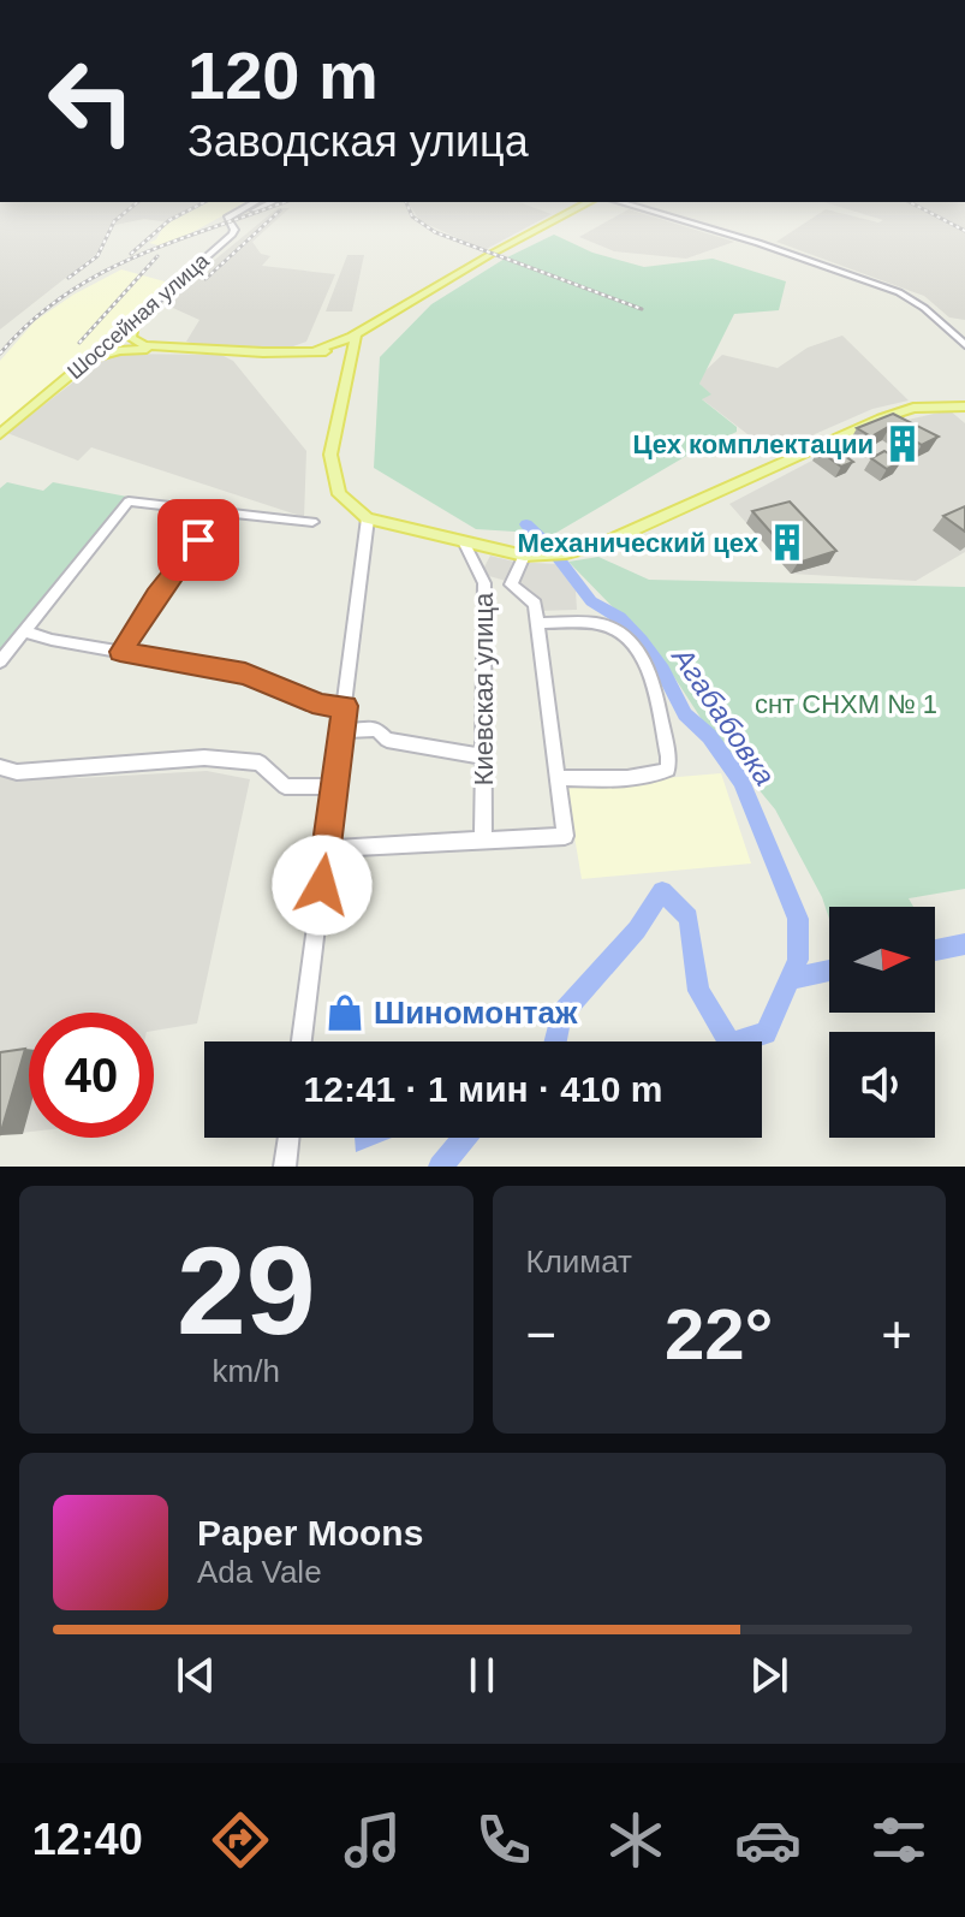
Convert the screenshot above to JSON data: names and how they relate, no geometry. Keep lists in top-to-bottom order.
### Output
{
  "streets": {
    "main road": ["Шоссейная улица"],
    "street": ["Киевская улица"]
  },
  "water": ["Агабабовка"],
  "parks": ["снт СНХМ № 1"],
  "places": {
    "building": ["Цех комплектации", "Механический цех"],
    "shop": ["Шиномонтаж"]
  },
  "north": "right",
  "page": {
    "turn": ["120 m", "Заводская улица"],
    "limit": "40",
    "trip": "12:41 · 1 мин · 410 m",
    "tile": [
      ["29", "km/h"],
      "Климат"
    ],
    "heat": ["−", "22°", "+"],
    "song": ["Paper Moons", "Ada Vale"],
    "tabs": "12:40"
  }
}
